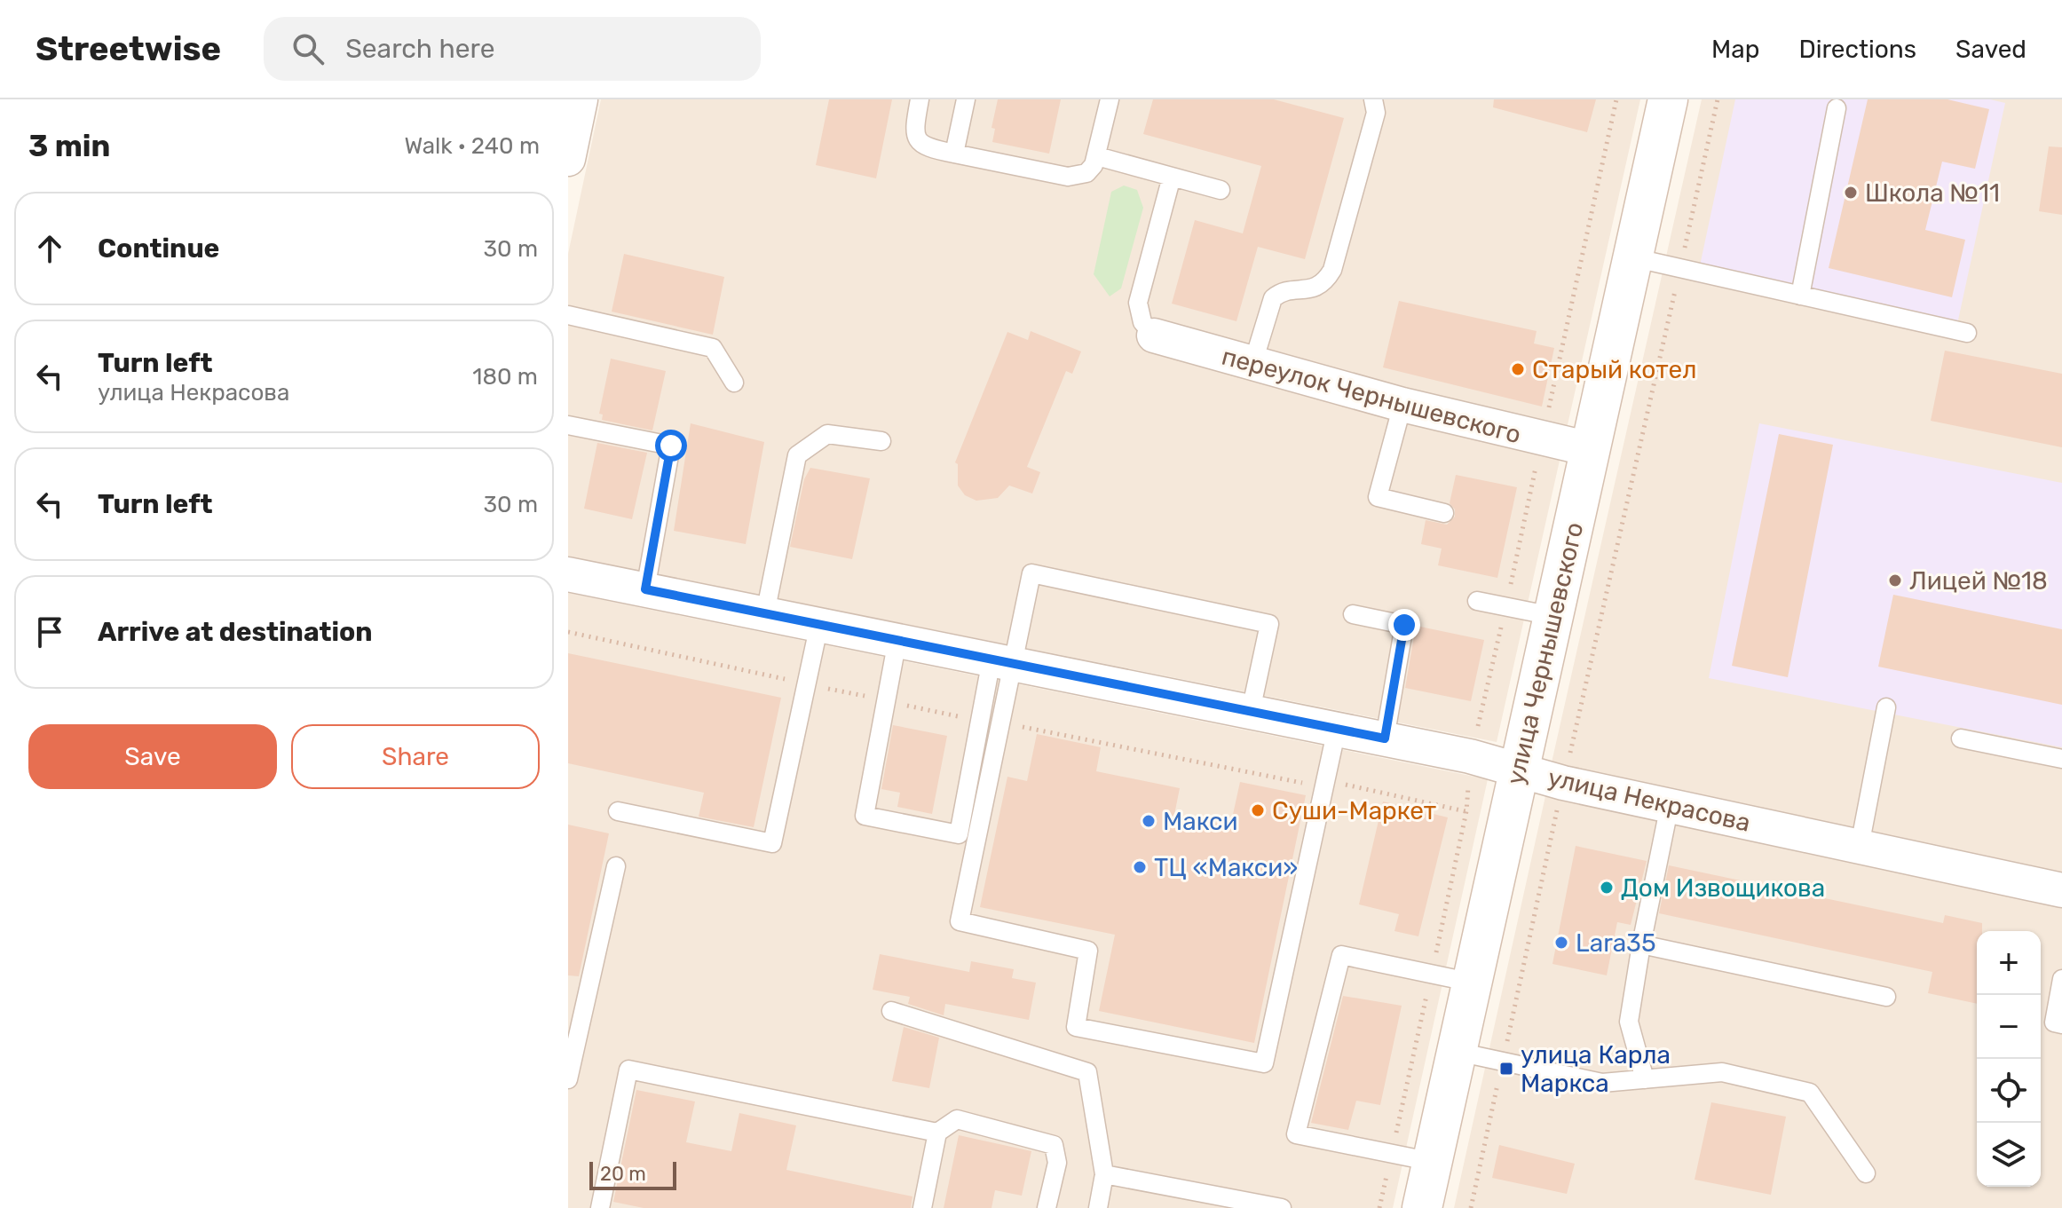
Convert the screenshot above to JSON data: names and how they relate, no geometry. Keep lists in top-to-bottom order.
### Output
{
  "streets": {
    "main road": ["улица Чернышевского"],
    "street": ["переулок Чернышевского", "улица Некрасова"]
  },
  "crossings": [
    ["переулок Чернышевского", "улица Чернышевского"],
    ["улица Чернышевского", "улица Некрасова"]
  ],
  "places": {
    "other": [
      "Школа №11",
      "Старый котел",
      "Лицей №18",
      "Суши-Маркет",
      "Макси",
      "ТЦ «Макси»",
      "Дом Извощикова",
      "Lara35"
    ],
    "transit": ["улица Карла Маркса"]
  },
  "scale_bar": "20 m",
  "page": {
    "header": "Streetwise",
    "search": "Search here",
    "nav": ["Map", "Directions", "Saved"],
    "heading": ["3 min", "Walk · 240 m"],
    "list": [
      ["Continue", "30 m"],
      ["Turn left", "улица Некрасова", "180 m"],
      ["Turn left", "30 m"],
      "Arrive at destination"
    ],
    "buttons": ["Save", "Share"],
    "map_buttons": ["+", "−"],
    "scale": "20 m"
  }
}
